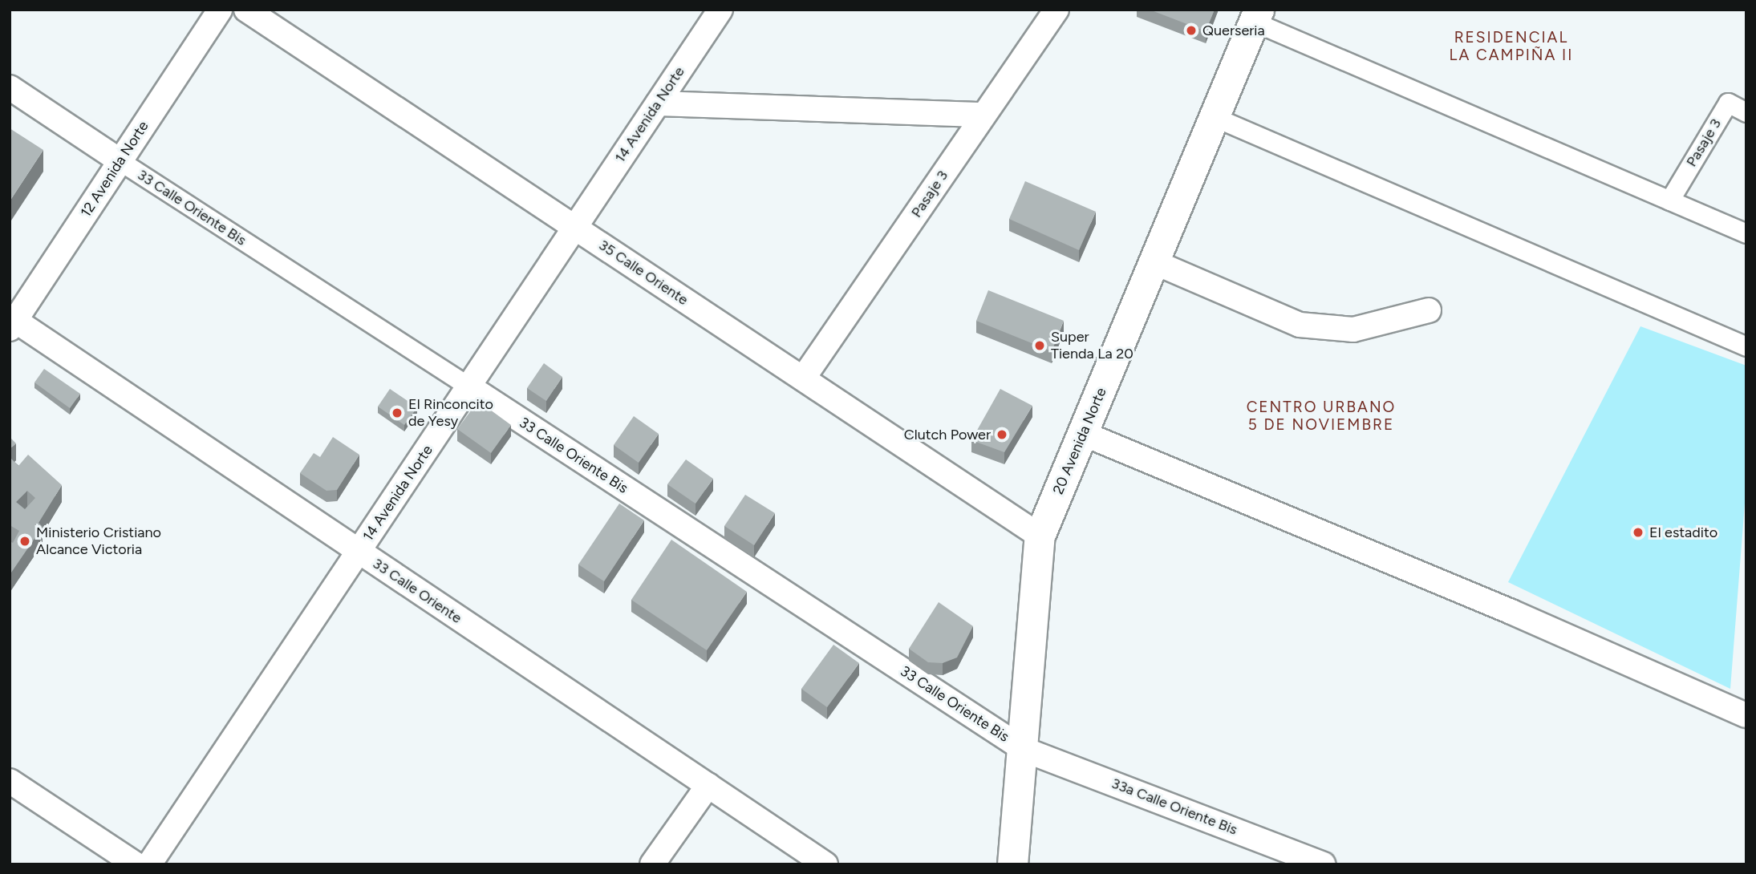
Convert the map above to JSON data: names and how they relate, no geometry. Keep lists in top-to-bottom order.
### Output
{
  "streets": {
    "street": [
      "14 Avenida Norte",
      "Pasaje 3",
      "12 Avenida Norte",
      "33 Calle Oriente Bis",
      "35 Calle Oriente",
      "20 Avenida Norte",
      "33 Calle Oriente",
      "33a Calle Oriente Bis"
    ]
  },
  "crossings": [
    ["14 Avenida Norte", "33 Calle Oriente Bis"],
    ["14 Avenida Norte", "35 Calle Oriente"],
    ["14 Avenida Norte", "33 Calle Oriente"],
    ["Pasaje 3", "35 Calle Oriente"],
    ["12 Avenida Norte", "33 Calle Oriente Bis"],
    ["12 Avenida Norte", "33 Calle Oriente"],
    ["33 Calle Oriente Bis", "20 Avenida Norte"],
    ["33 Calle Oriente Bis", "33a Calle Oriente Bis"],
    ["35 Calle Oriente", "20 Avenida Norte"],
    ["20 Avenida Norte", "33a Calle Oriente Bis"]
  ],
  "districts": ["RESIDENCIAL LA CAMPIÑA II", "CENTRO URBANO 5 DE NOVIEMBRE"],
  "places": [
    "Querseria",
    "Super Tienda La 20",
    "El Rinconcito de Yesy",
    "Clutch Power",
    "El estadito",
    "Ministerio Cristiano Alcance Victoria"
  ]
}
